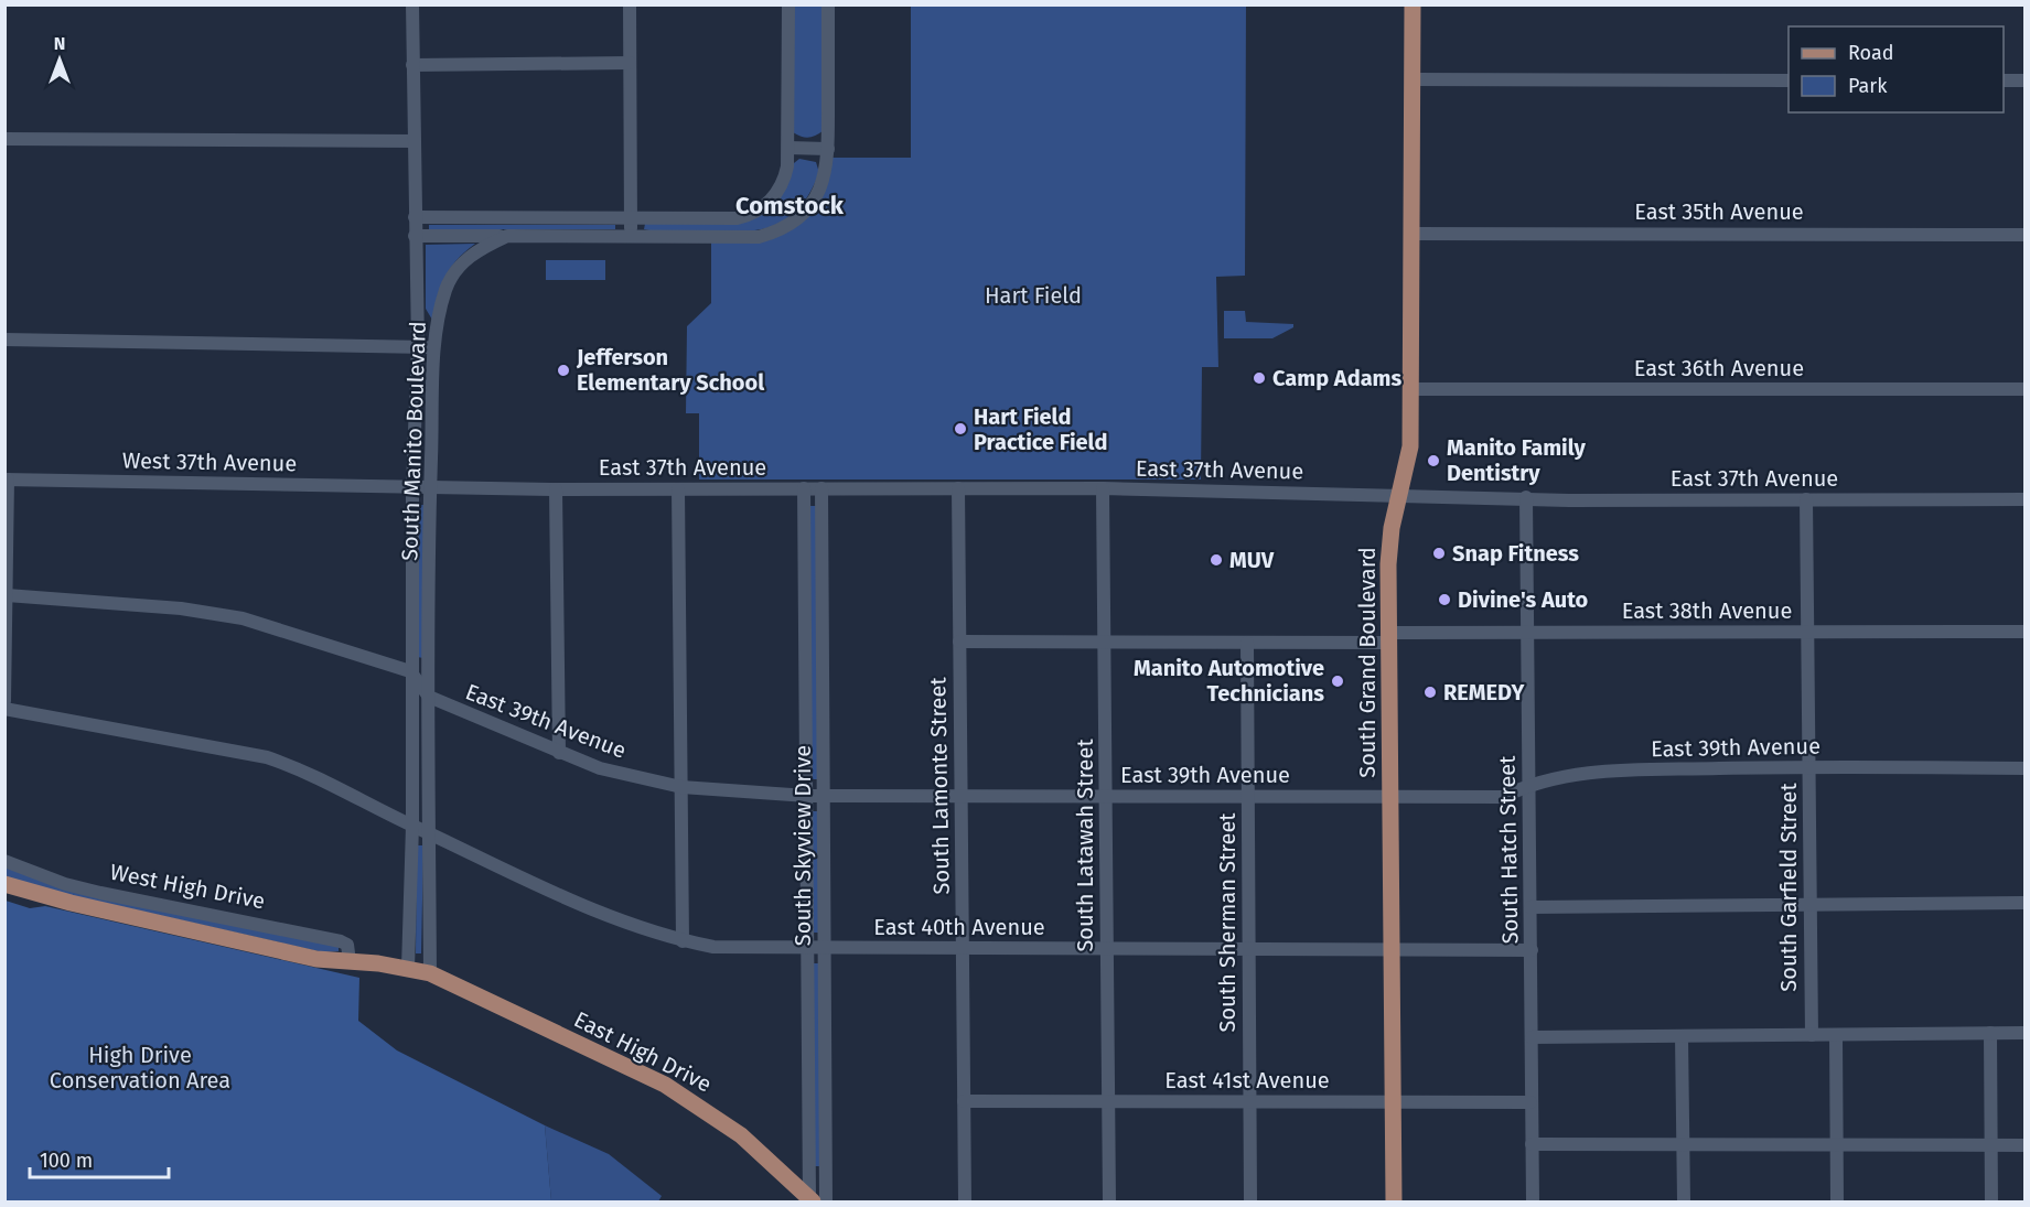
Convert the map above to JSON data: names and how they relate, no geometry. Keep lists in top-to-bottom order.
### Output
{
  "streets": {
    "main road": ["South Grand Boulevard", "West High Drive", "East High Drive"],
    "street": [
      "East 35th Avenue",
      "East 36th Avenue",
      "South Manito Boulevard",
      "West 37th Avenue",
      "East 37th Avenue",
      "East 38th Avenue",
      "East 39th Avenue",
      "South Lamonte Street",
      "South Skyview Drive",
      "South Latawah Street",
      "South Hatch Street",
      "South Garfield Street",
      "South Sherman Street",
      "East 40th Avenue",
      "East 41st Avenue"
    ]
  },
  "crossings": [
    ["East 35th Avenue", "South Grand Boulevard"],
    ["East 36th Avenue", "South Grand Boulevard"],
    ["South Manito Boulevard", "West 37th Avenue"],
    ["South Manito Boulevard", "East 37th Avenue"],
    ["South Manito Boulevard", "East 39th Avenue"],
    ["South Manito Boulevard", "West High Drive"],
    ["South Manito Boulevard", "East 40th Avenue"],
    ["South Manito Boulevard", "East High Drive"],
    ["West 37th Avenue", "East 37th Avenue"],
    ["East 37th Avenue", "South Grand Boulevard"],
    ["East 37th Avenue", "South Lamonte Street"],
    ["East 37th Avenue", "South Skyview Drive"],
    ["East 37th Avenue", "South Latawah Street"],
    ["East 37th Avenue", "South Hatch Street"],
    ["East 37th Avenue", "South Garfield Street"],
    ["East 38th Avenue", "South Grand Boulevard"],
    ["East 38th Avenue", "South Lamonte Street"],
    ["East 38th Avenue", "South Latawah Street"],
    ["East 38th Avenue", "South Hatch Street"],
    ["East 38th Avenue", "South Garfield Street"],
    ["East 38th Avenue", "South Sherman Street"],
    ["South Grand Boulevard", "East 39th Avenue"],
    ["South Grand Boulevard", "East 40th Avenue"],
    ["South Grand Boulevard", "East 41st Avenue"],
    ["East 39th Avenue", "South Lamonte Street"],
    ["East 39th Avenue", "South Skyview Drive"],
    ["East 39th Avenue", "South Latawah Street"],
    ["East 39th Avenue", "South Hatch Street"],
    ["East 39th Avenue", "South Garfield Street"],
    ["East 39th Avenue", "South Sherman Street"],
    ["South Lamonte Street", "East 40th Avenue"],
    ["South Lamonte Street", "East 41st Avenue"],
    ["South Skyview Drive", "East 40th Avenue"],
    ["South Skyview Drive", "East High Drive"],
    ["South Latawah Street", "East 40th Avenue"],
    ["South Latawah Street", "East 41st Avenue"],
    ["South Hatch Street", "East 40th Avenue"],
    ["South Hatch Street", "East 41st Avenue"],
    ["West High Drive", "East High Drive"],
    ["South Sherman Street", "East 40th Avenue"],
    ["South Sherman Street", "East 41st Avenue"]
  ],
  "districts": ["Comstock"],
  "parks": ["Hart Field", "High Drive Conservation Area"],
  "places": [
    "Jefferson Elementary School",
    "Camp Adams",
    "Hart Field Practice Field",
    "Manito Family Dentistry",
    "Snap Fitness",
    "MUV",
    "Divine's Auto",
    "Manito Automotive Technicians",
    "REMEDY"
  ],
  "legend": ["Road", "Park"],
  "scale_bar": "100 m",
  "north": "top"
}
